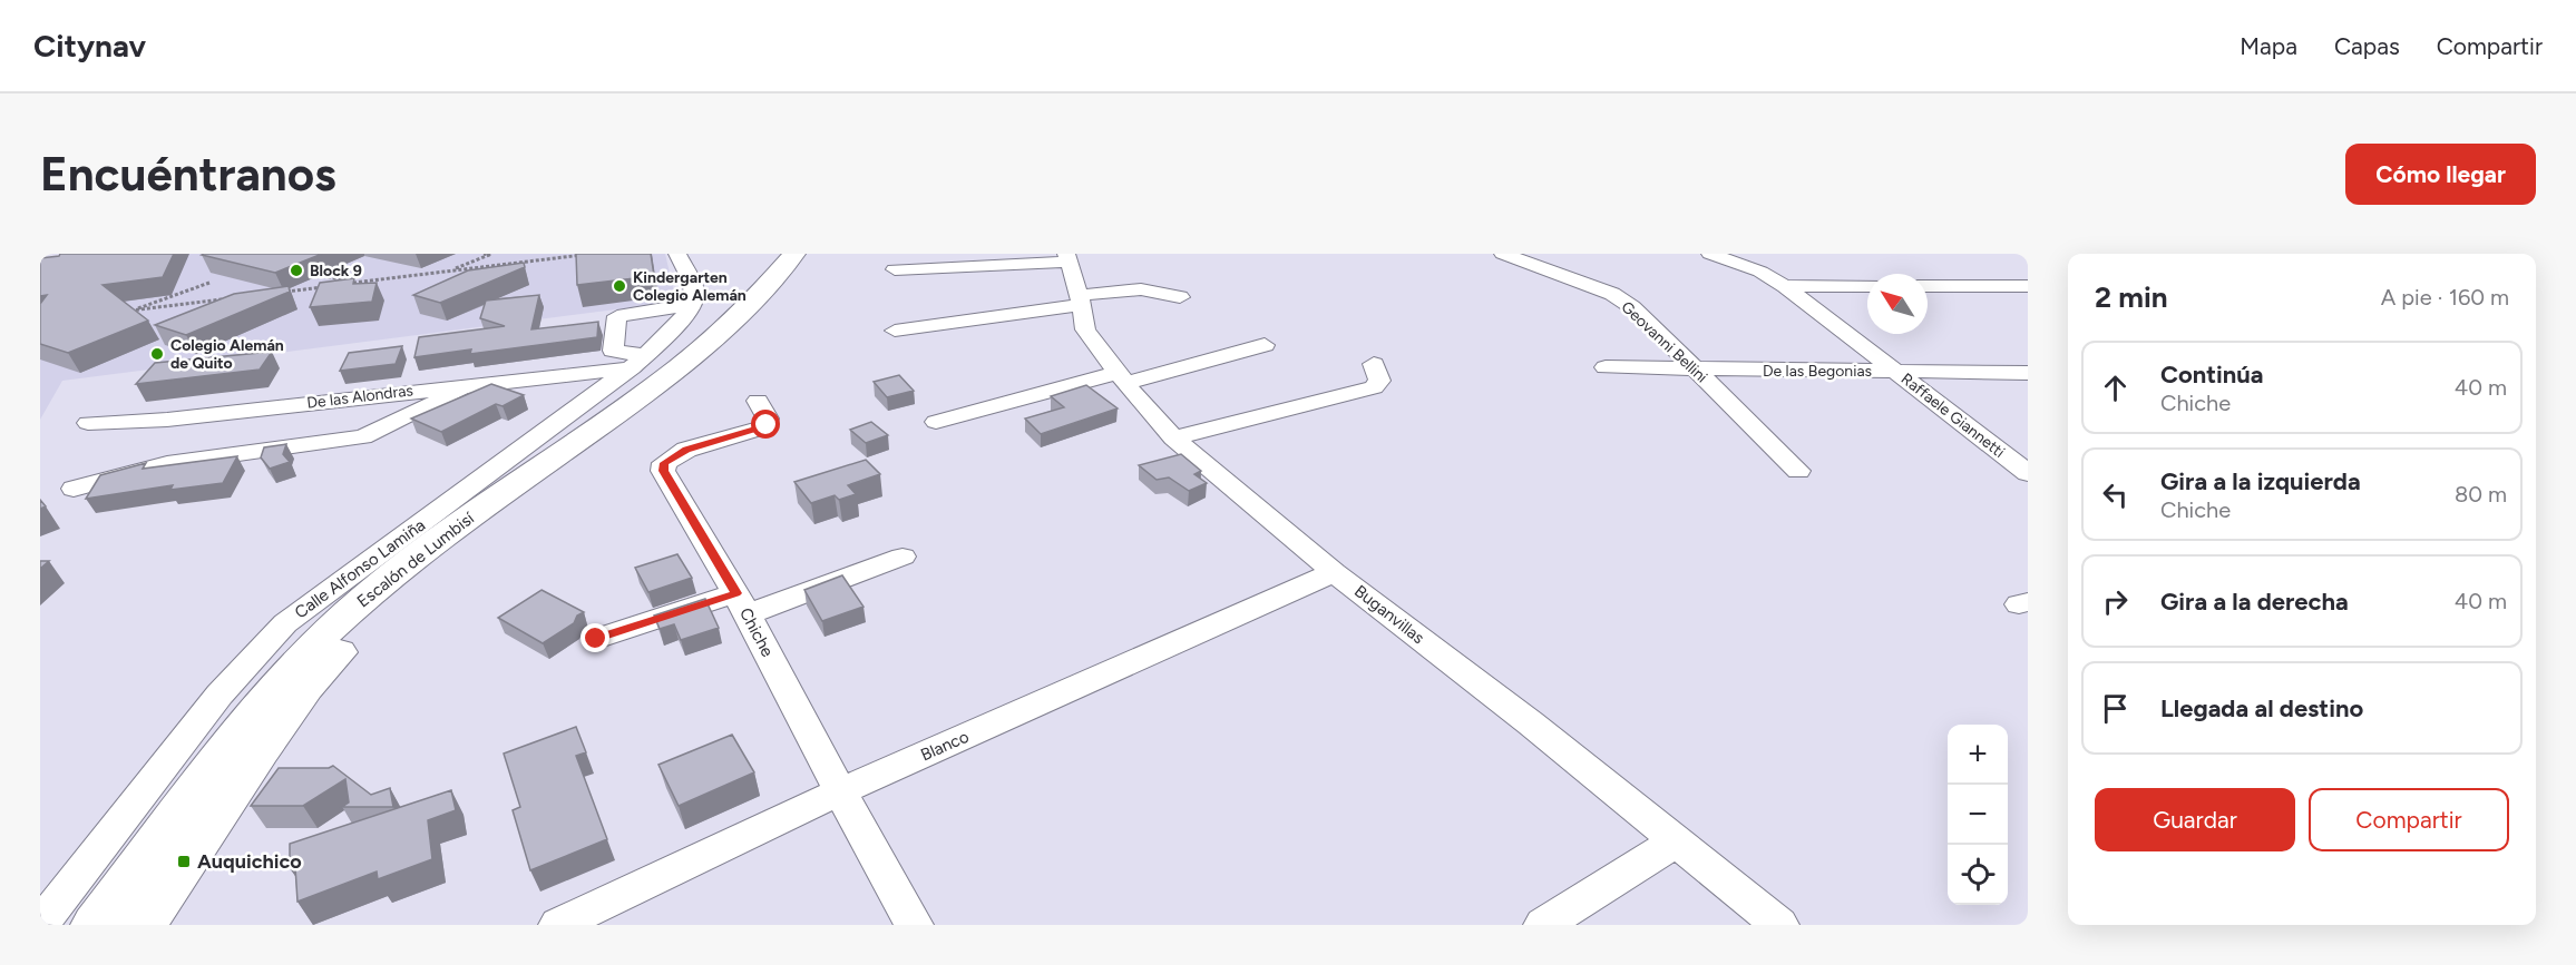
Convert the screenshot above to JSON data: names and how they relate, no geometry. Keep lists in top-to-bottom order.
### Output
{
  "streets": {
    "main road": ["Escalón de Lumbisí"],
    "street": [
      "Geovanni Bellini",
      "De las Begonias",
      "De las Alondras",
      "Raffaele Giannetti",
      "Calle Alfonso Lamiña",
      "Buganvillas",
      "Chiche",
      "Blanco"
    ]
  },
  "crossings": [
    ["Geovanni Bellini", "De las Begonias"],
    ["De las Begonias", "Raffaele Giannetti"],
    ["De las Alondras", "Calle Alfonso Lamiña"],
    ["Buganvillas", "Blanco"],
    ["Chiche", "Blanco"]
  ],
  "places": {
    "other": ["Block 9", "Kindergarten Colegio Alemán", "Colegio Alemán de Quito"],
    "transit": ["Auquichico"]
  },
  "north": "top left",
  "page": {
    "header": "Citynav",
    "nav": ["Mapa", "Capas", "Compartir"],
    "buttons": [
      "Cómo llegar",
      ["Guardar", "Compartir"]
    ],
    "title": "Encuéntranos",
    "heading": ["2 min", "A pie · 160 m"],
    "list": [
      ["Continúa", "Chiche", "40 m"],
      ["Gira a la izquierda", "Chiche", "80 m"],
      ["Gira a la derecha", "40 m"],
      "Llegada al destino"
    ],
    "map_buttons": ["+", "−"]
  }
}
